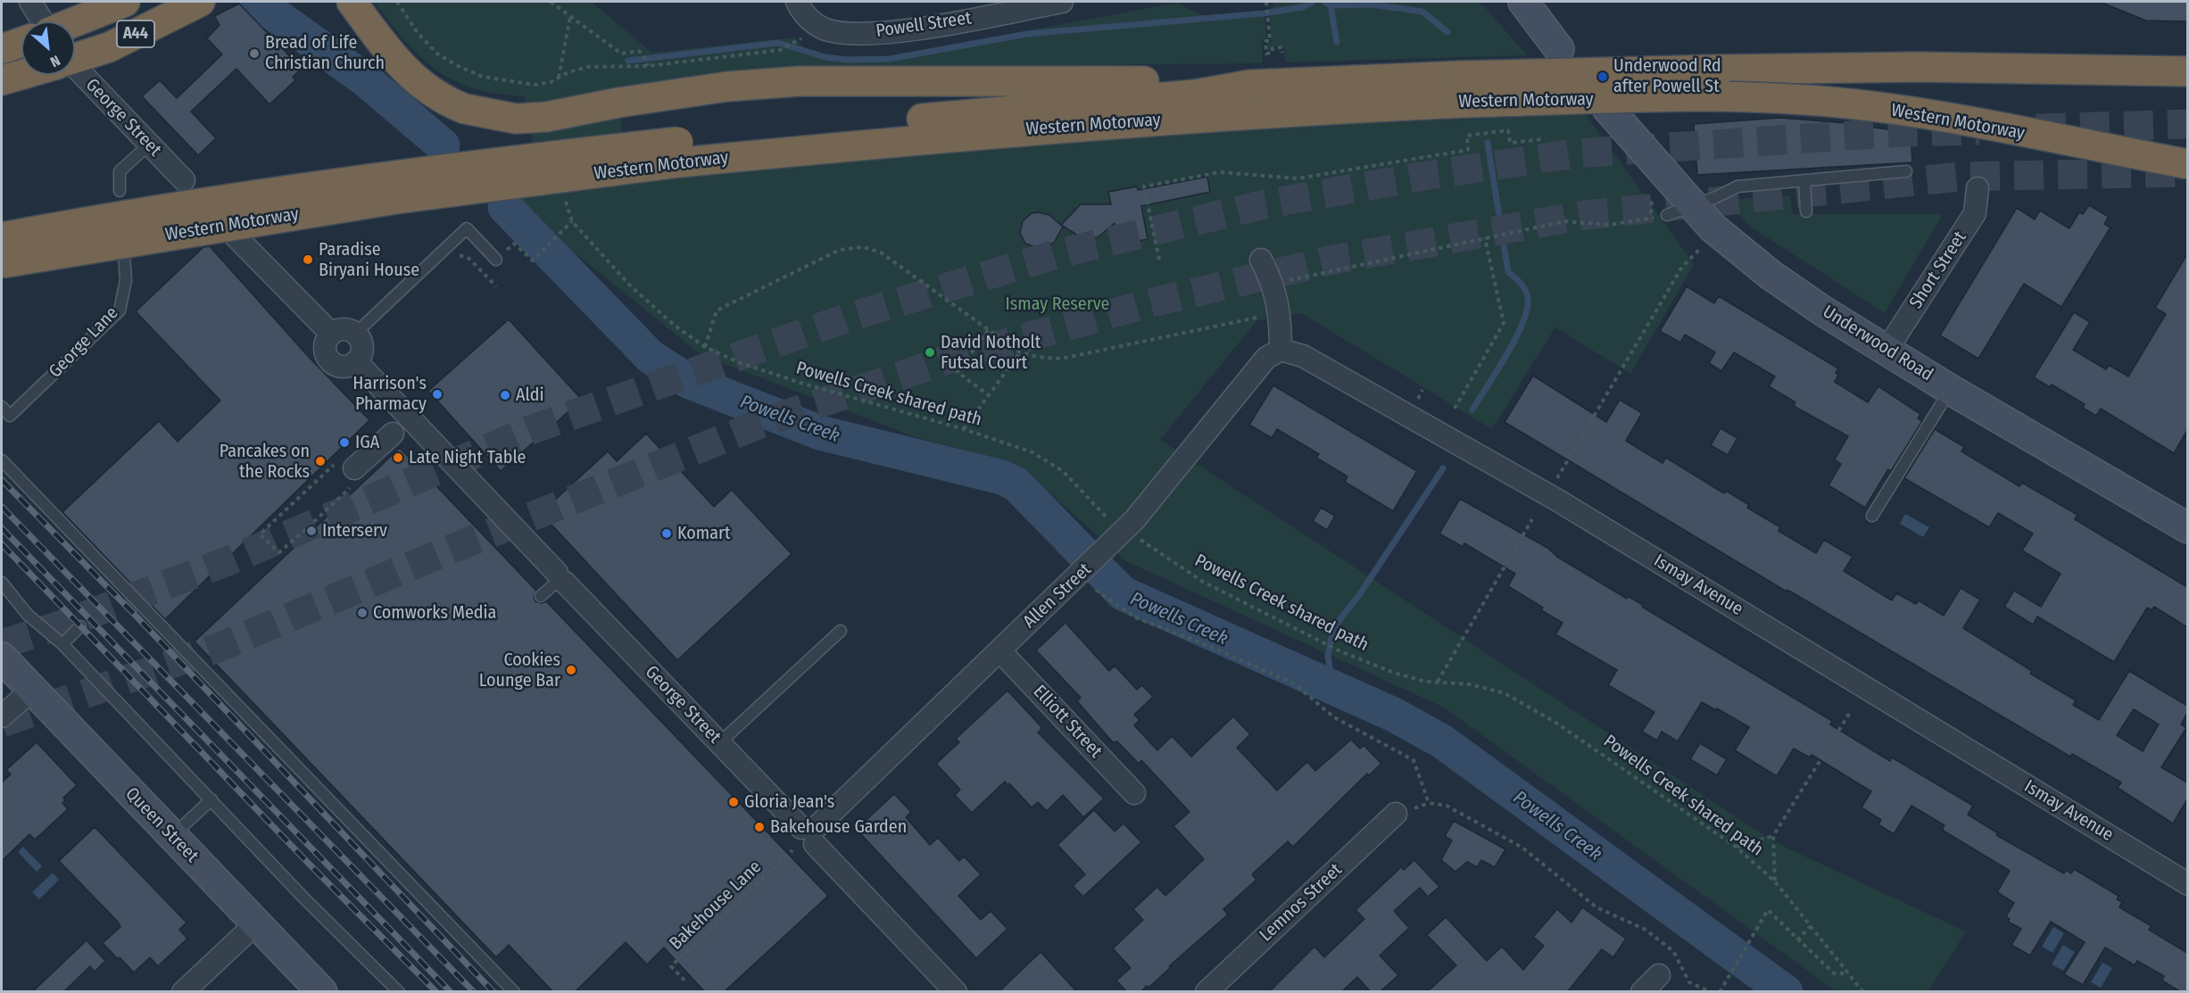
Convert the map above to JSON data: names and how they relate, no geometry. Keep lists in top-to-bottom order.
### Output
{
  "streets": {
    "highway": ["A44", "Western Motorway"],
    "main road": ["Underwood Road", "Queen Street"],
    "street": [
      "Powell Street",
      "George Street",
      "Short Street",
      "Ismay Avenue",
      "Allen Street",
      "Elliott Street",
      "Lemnos Street"
    ],
    "lane": ["George Lane"],
    "path": ["Powells Creek shared path", "Bakehouse Lane"]
  },
  "crossings": [
    ["George Street", "Allen Street"],
    ["Short Street", "Underwood Road"],
    ["Powells Creek shared path", "Allen Street"],
    ["Ismay Avenue", "Allen Street"],
    ["Allen Street", "Elliott Street"]
  ],
  "water": ["Powells Creek"],
  "parks": ["Ismay Reserve"],
  "places": [
    "Bread of Life Christian Church",
    "Underwood Rd after Powell St",
    "Paradise Biryani House",
    "David Notholt Futsal Court",
    "Harrison's Pharmacy",
    "Aldi",
    "IGA",
    "Late Night Table",
    "Pancakes on the Rocks",
    "Interserv",
    "Komart",
    "Comworks Media",
    "Cookies Lounge Bar",
    "Gloria Jean's",
    "Bakehouse Garden"
  ],
  "north": "bottom right"
}
